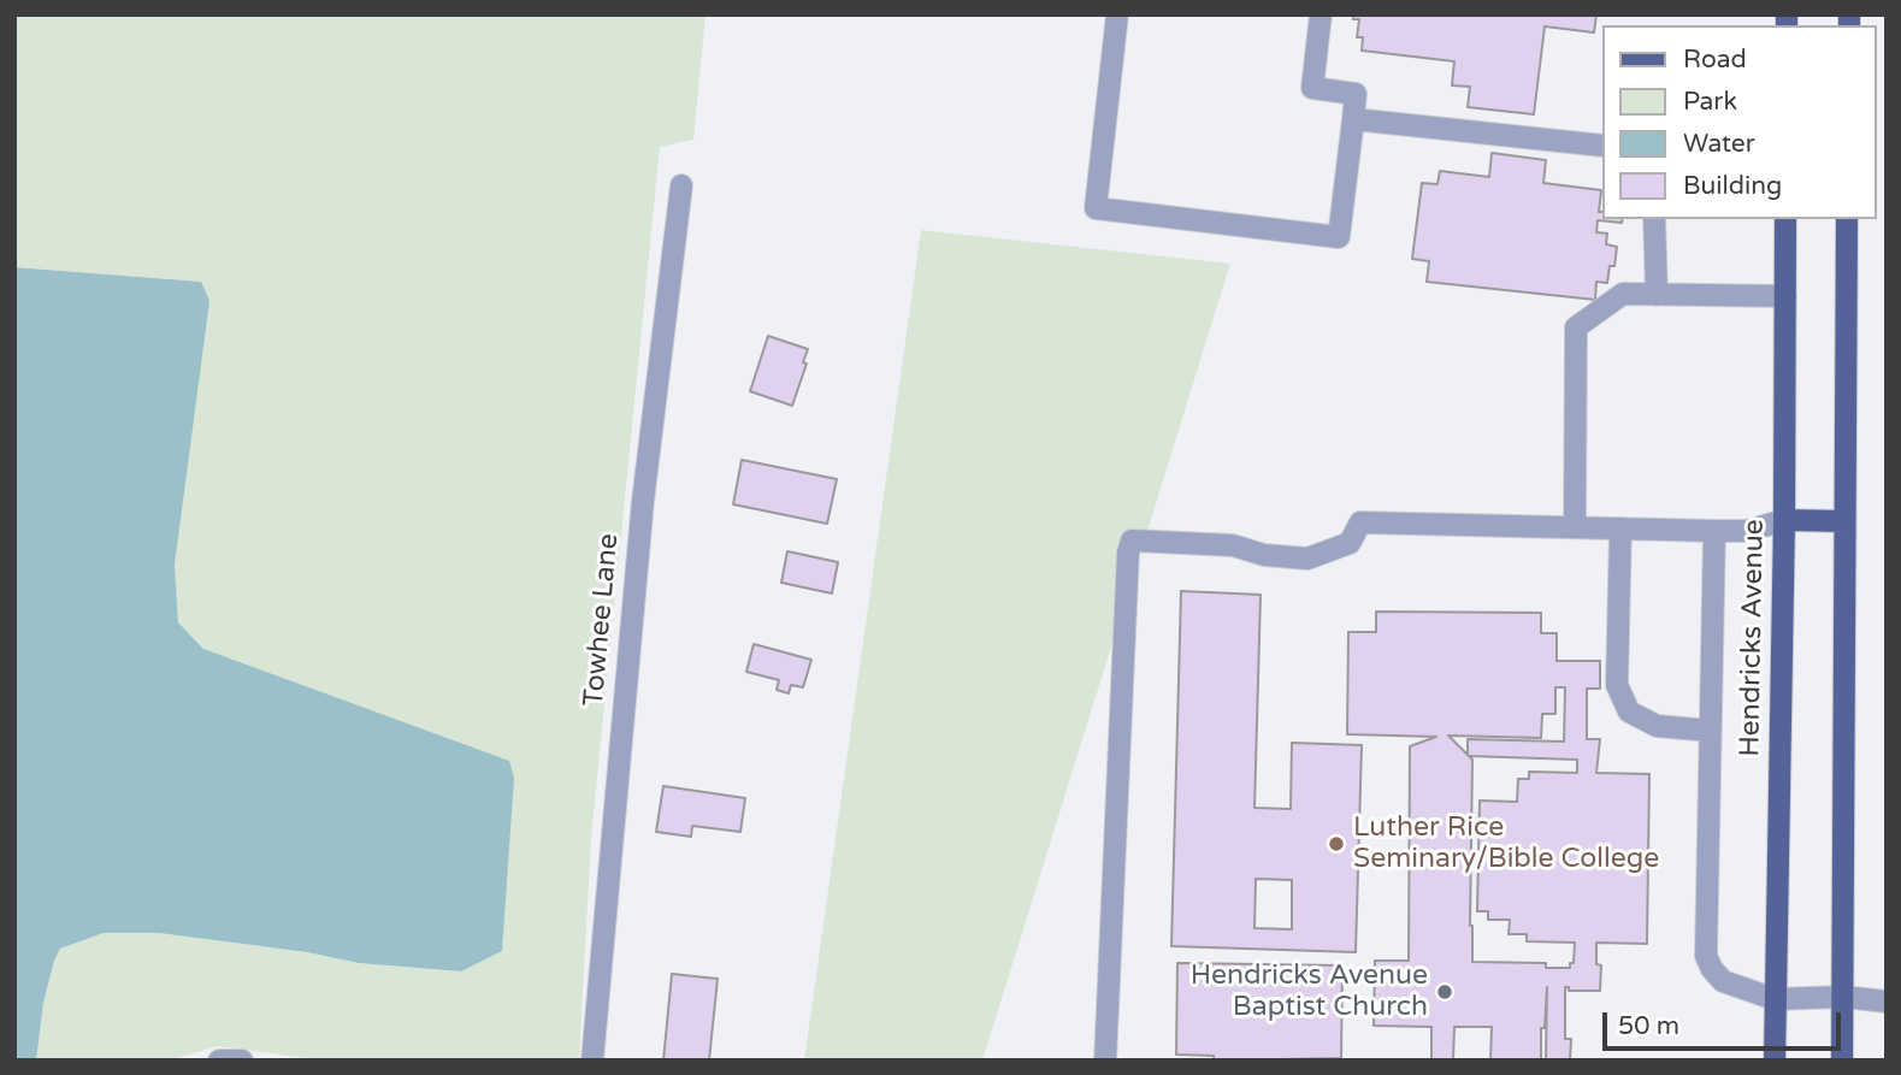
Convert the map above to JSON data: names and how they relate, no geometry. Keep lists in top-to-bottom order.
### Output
{
  "streets": {
    "main road": ["Hendricks Avenue"],
    "street": ["Towhee Lane"]
  },
  "places": ["Luther Rice Seminary/Bible College", "Hendricks Avenue Baptist Church"],
  "legend": [
    "Road",
    "Park",
    "Water",
    "Building"
  ],
  "scale_bar": "50 m"
}
